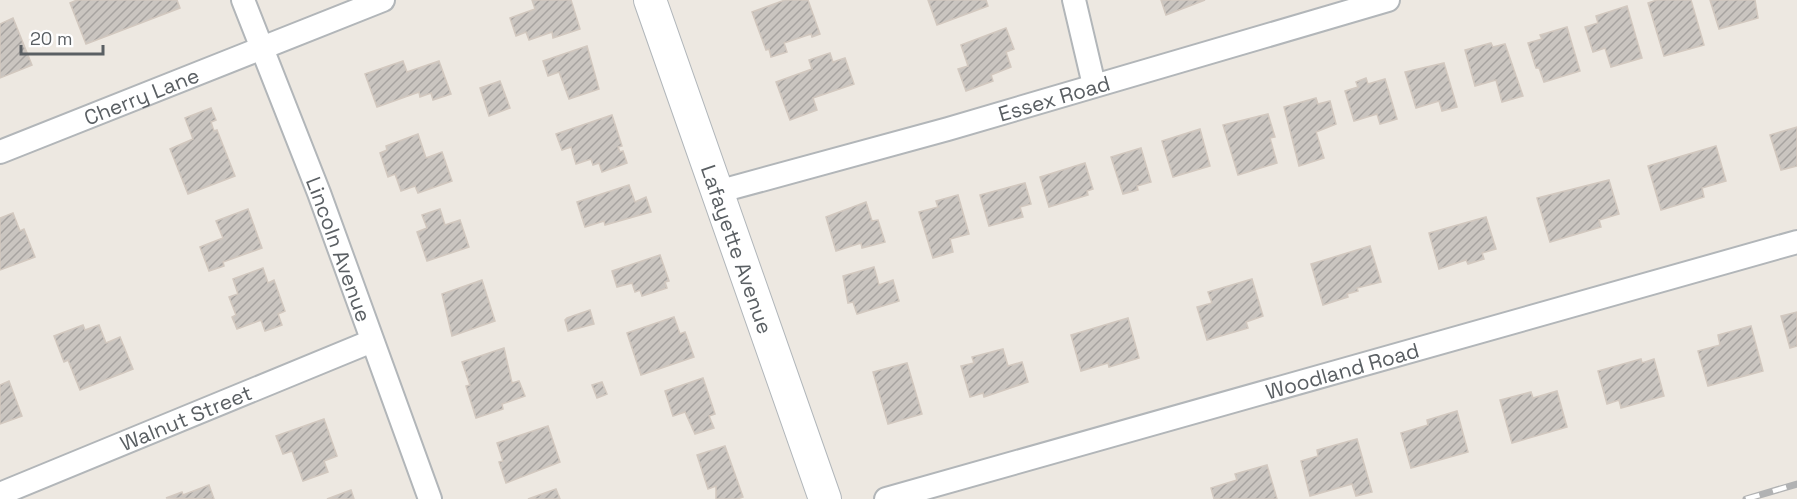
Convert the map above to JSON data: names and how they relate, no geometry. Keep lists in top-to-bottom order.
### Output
{
  "streets": {
    "street": [
      "Cherry Lane",
      "Essex Road",
      "Lincoln Avenue",
      "Lafayette Avenue",
      "Woodland Road",
      "Walnut Street"
    ]
  },
  "crossings": [
    ["Cherry Lane", "Lincoln Avenue"],
    ["Essex Road", "Lafayette Avenue"],
    ["Lincoln Avenue", "Walnut Street"]
  ],
  "scale_bar": "20 m"
}
